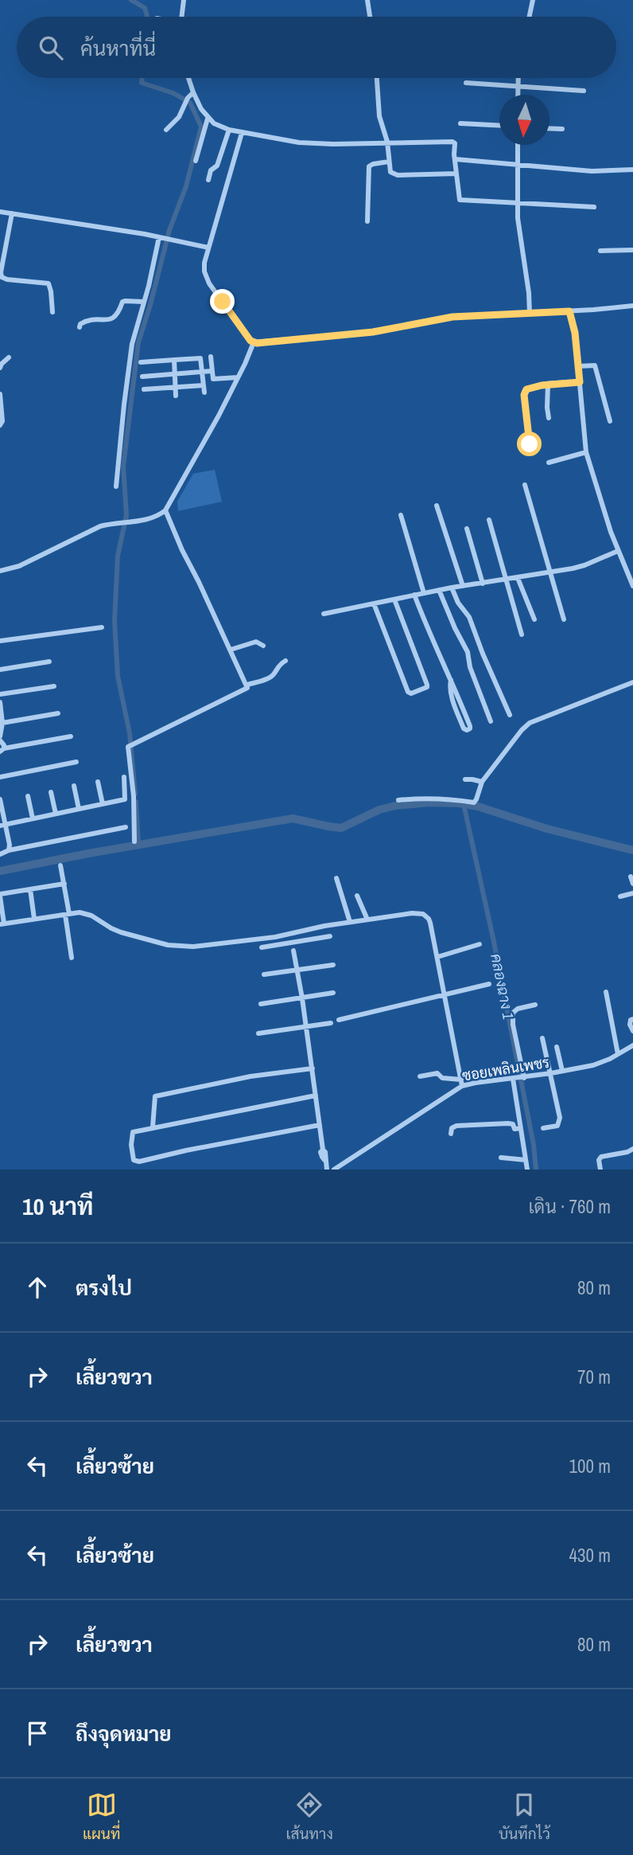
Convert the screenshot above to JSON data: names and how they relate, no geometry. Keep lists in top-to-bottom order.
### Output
{
  "streets": {
    "street": ["ซอยเพลินเพชร"]
  },
  "water": ["คลองฉาง 1"],
  "north": "bottom",
  "page": {
    "search": "ค้นหาที่นี่",
    "heading": ["10 นาที", "เดิน · 760 m"],
    "list": [
      ["ตรงไป", "80 m"],
      ["เลี้ยวขวา", "70 m"],
      ["เลี้ยวซ้าย", "100 m"],
      ["เลี้ยวซ้าย", "430 m"],
      ["เลี้ยวขวา", "80 m"],
      "ถึงจุดหมาย"
    ],
    "nav": ["แผนที่", "เส้นทาง", "บันทึกไว้"]
  }
}
